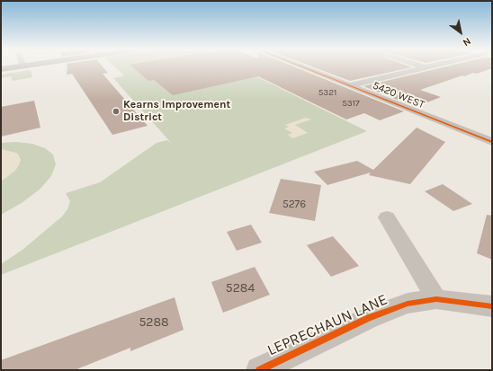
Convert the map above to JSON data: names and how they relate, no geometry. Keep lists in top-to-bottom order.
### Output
{
  "streets": {
    "street": ["5420 WEST", "LEPRECHAUN LANE"]
  },
  "places": ["Kearns Improvement District"],
  "house_numbers": [
    "5321",
    "5317",
    "5276",
    "5284",
    "5288"
  ],
  "north": "bottom right"
}
